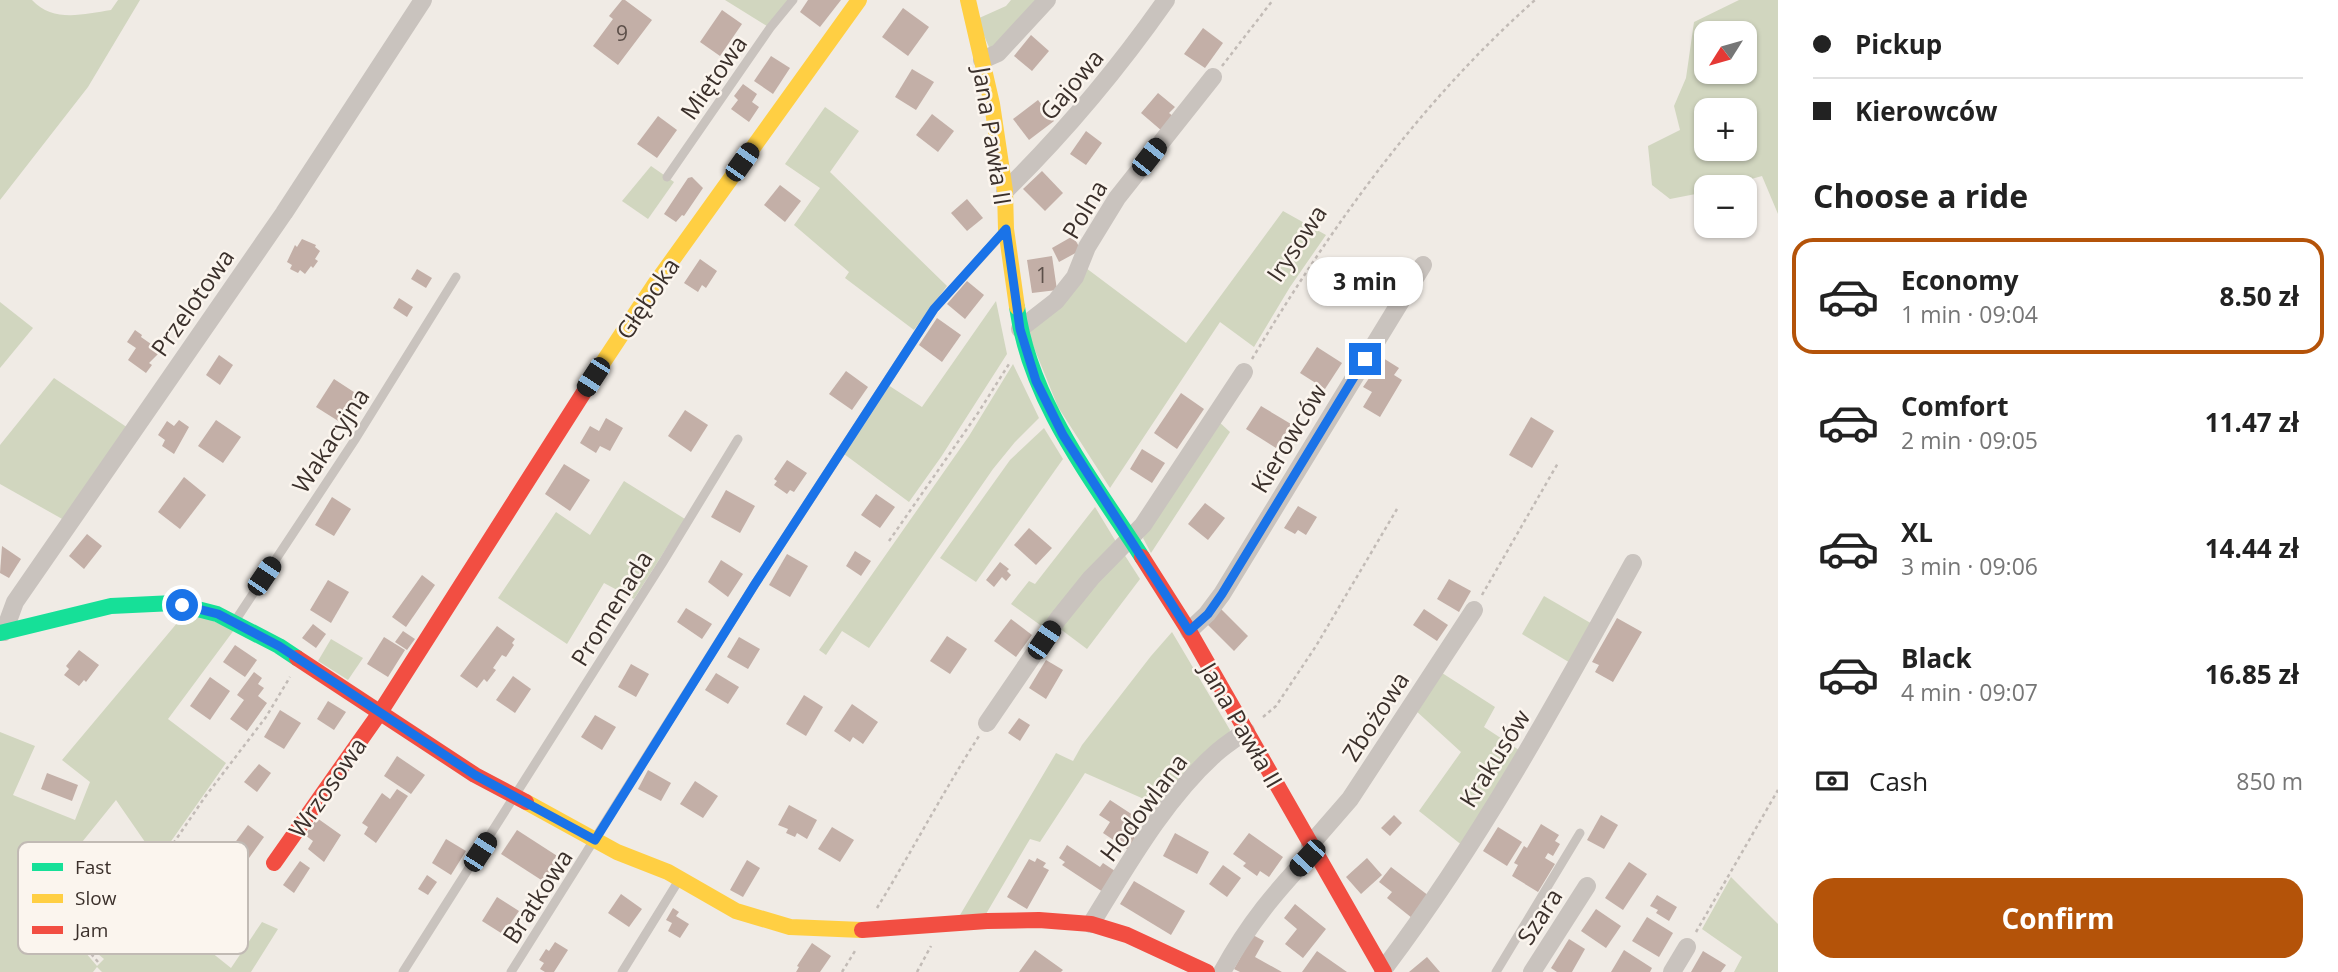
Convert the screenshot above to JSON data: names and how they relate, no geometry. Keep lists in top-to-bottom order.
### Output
{
  "streets": {
    "street": [
      "Gajowa",
      "Jana Pawła II",
      "Polna",
      "Głęboka",
      "Przelotowa",
      "Kierowców",
      "Zbożowa",
      "Krakusów",
      "Wrzosowa",
      "Hodowlana",
      "Szara"
    ],
    "lane": [
      "Miętowa",
      "Wakacyjna",
      "Promenada",
      "Bratkowa"
    ],
    "path": ["Irysowa"]
  },
  "crossings": [
    ["Gajowa", "Jana Pawła II"],
    ["Jana Pawła II", "Polna"],
    ["Jana Pawła II", "Kierowców"],
    ["Jana Pawła II", "Zbożowa"],
    ["Jana Pawła II", "Krakusów"],
    ["Jana Pawła II", "Hodowlana"],
    ["Jana Pawła II", "Bratkowa"],
    ["Głęboka", "Wrzosowa"]
  ],
  "house_numbers": ["9", "1"],
  "legend": ["Fast", "Slow", "Jam"],
  "north": "bottom left",
  "page": {
    "banner": ["Pickup", "Kierowców"],
    "map_buttons": ["+", "−"],
    "heading": "Choose a ride",
    "list": [
      {
        "name": "Economy",
        "note": "1 min · 09:04",
        "value": "8.50 zł"
      },
      {
        "name": "Comfort",
        "note": "2 min · 09:05",
        "value": "11.47 zł"
      },
      {
        "name": "XL",
        "note": "3 min · 09:06",
        "value": "14.44 zł"
      },
      {
        "name": "Black",
        "note": "4 min · 09:07",
        "value": "16.85 zł"
      }
    ],
    "bubble": "3 min",
    "pay": ["Cash", "850 m"],
    "buttons": "Confirm"
  }
}
